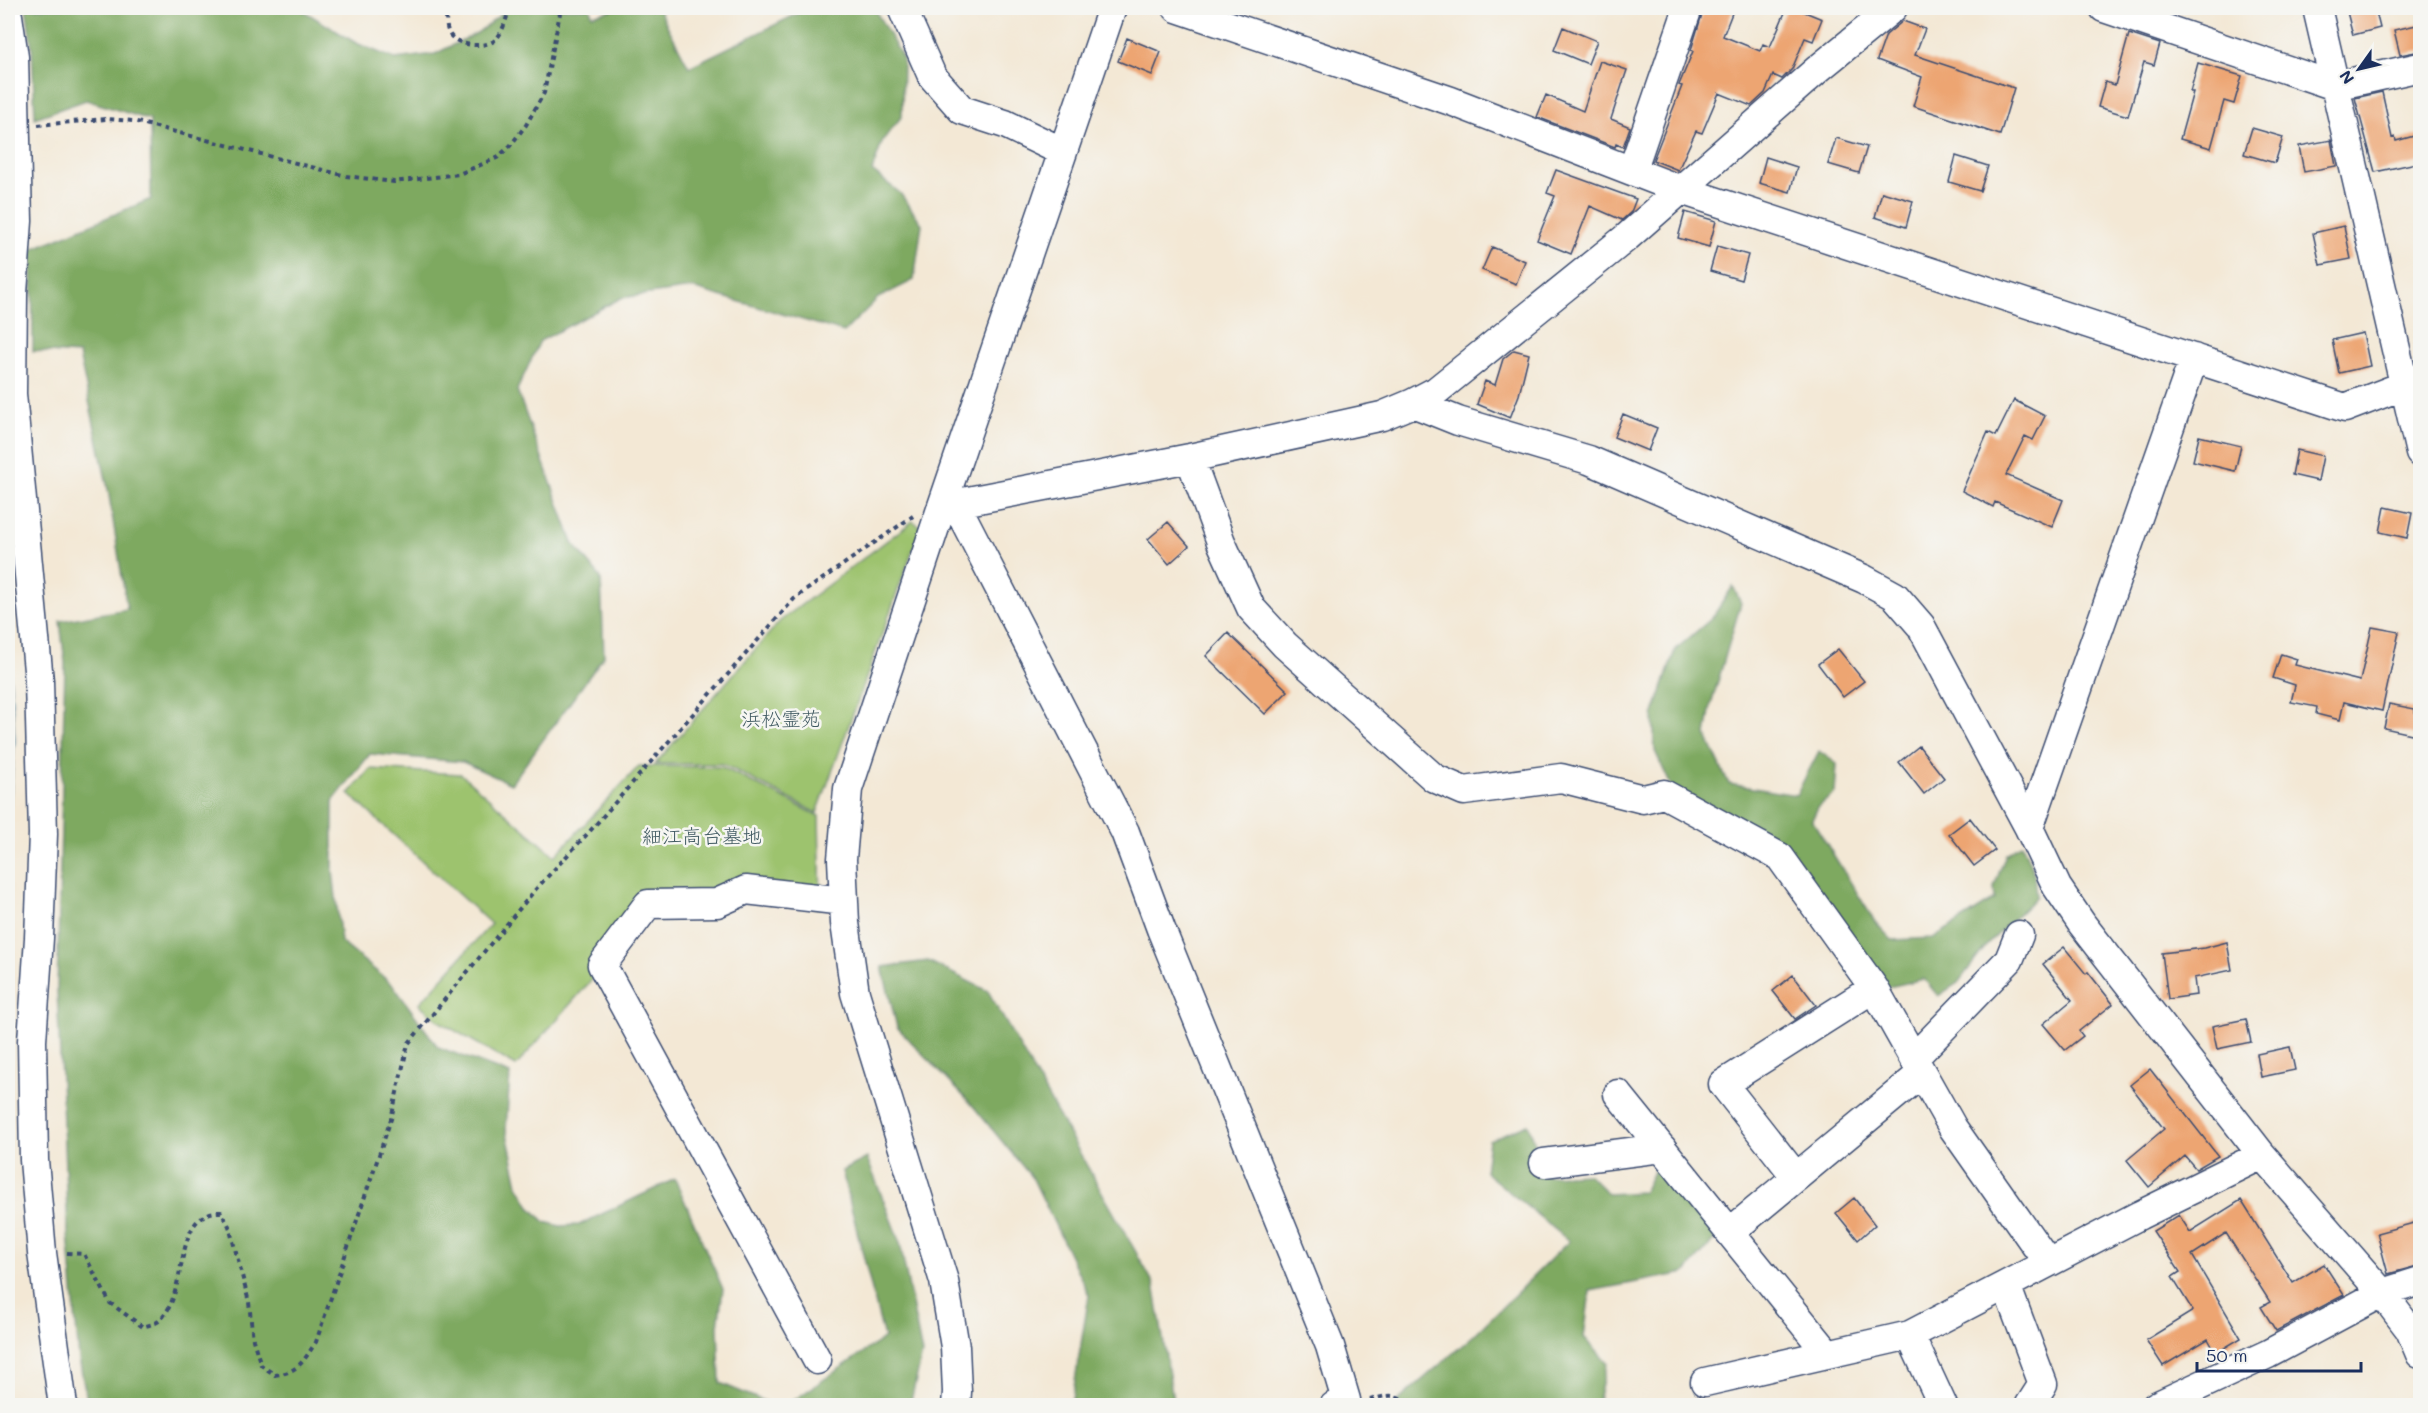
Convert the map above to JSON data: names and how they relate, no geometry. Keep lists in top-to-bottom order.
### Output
{
  "parks": ["浜松霊苑", "細江高台墓地"],
  "scale_bar": "50 m",
  "north": "bottom left"
}
